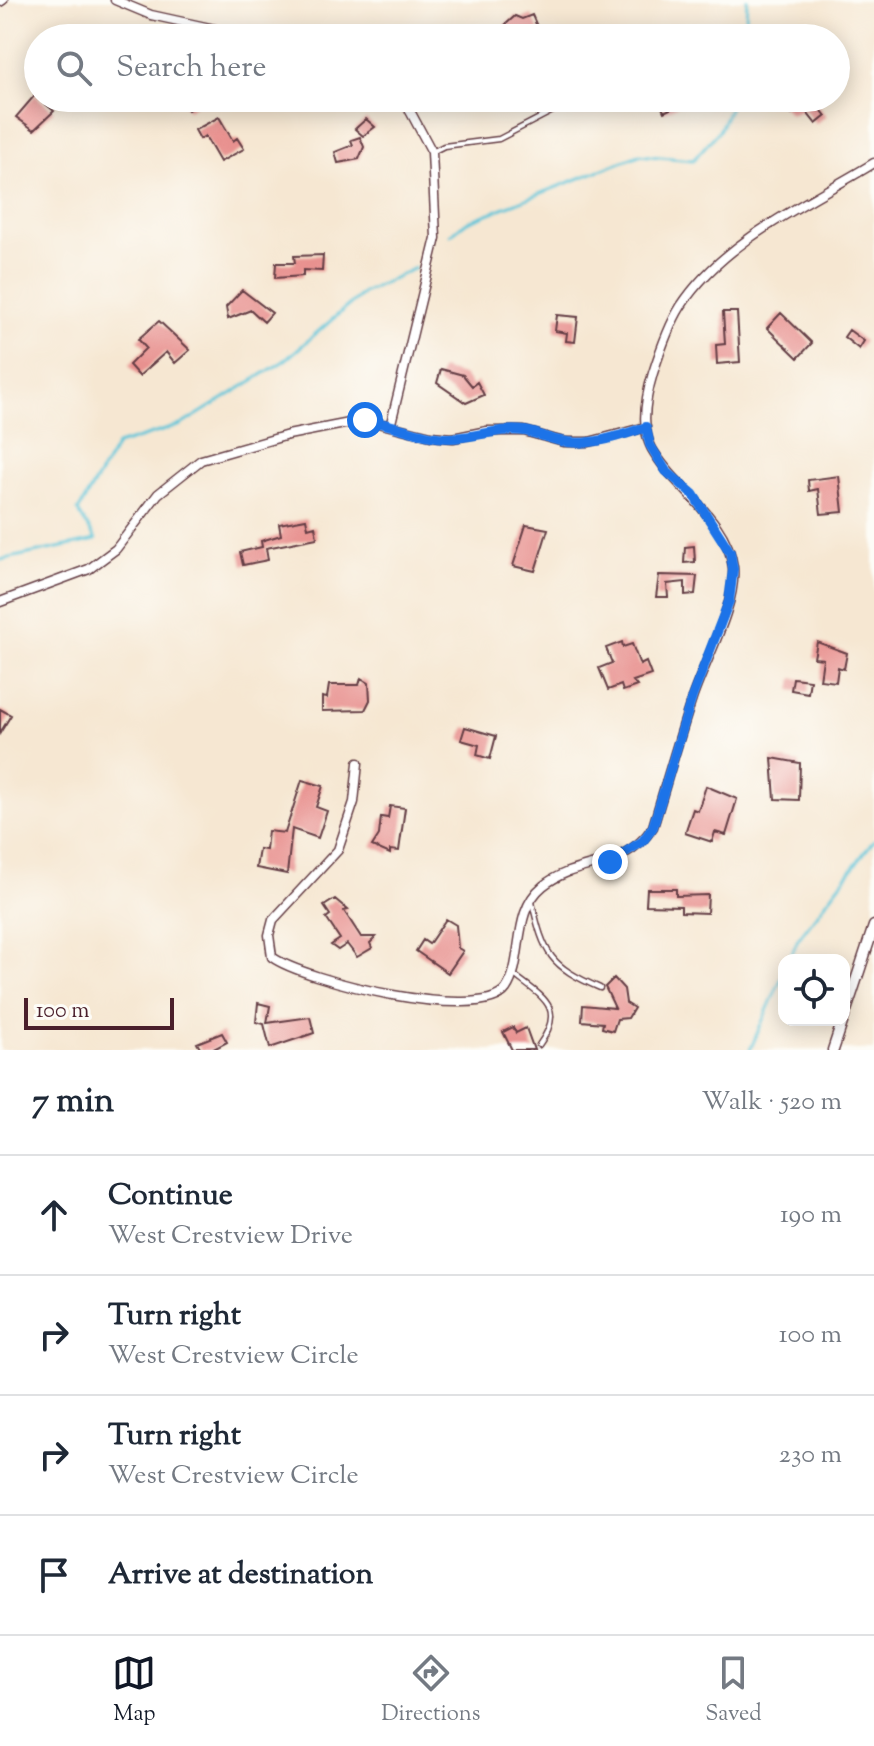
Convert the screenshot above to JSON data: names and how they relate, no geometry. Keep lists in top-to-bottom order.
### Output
{
  "scale_bar": "100 m",
  "page": {
    "search": "Search here",
    "scale": "100 m",
    "heading": ["7 min", "Walk · 520 m"],
    "list": [
      ["Continue", "West Crestview Drive", "190 m"],
      ["Turn right", "West Crestview Circle", "100 m"],
      ["Turn right", "West Crestview Circle", "230 m"],
      "Arrive at destination"
    ],
    "nav": ["Map", "Directions", "Saved"]
  }
}
